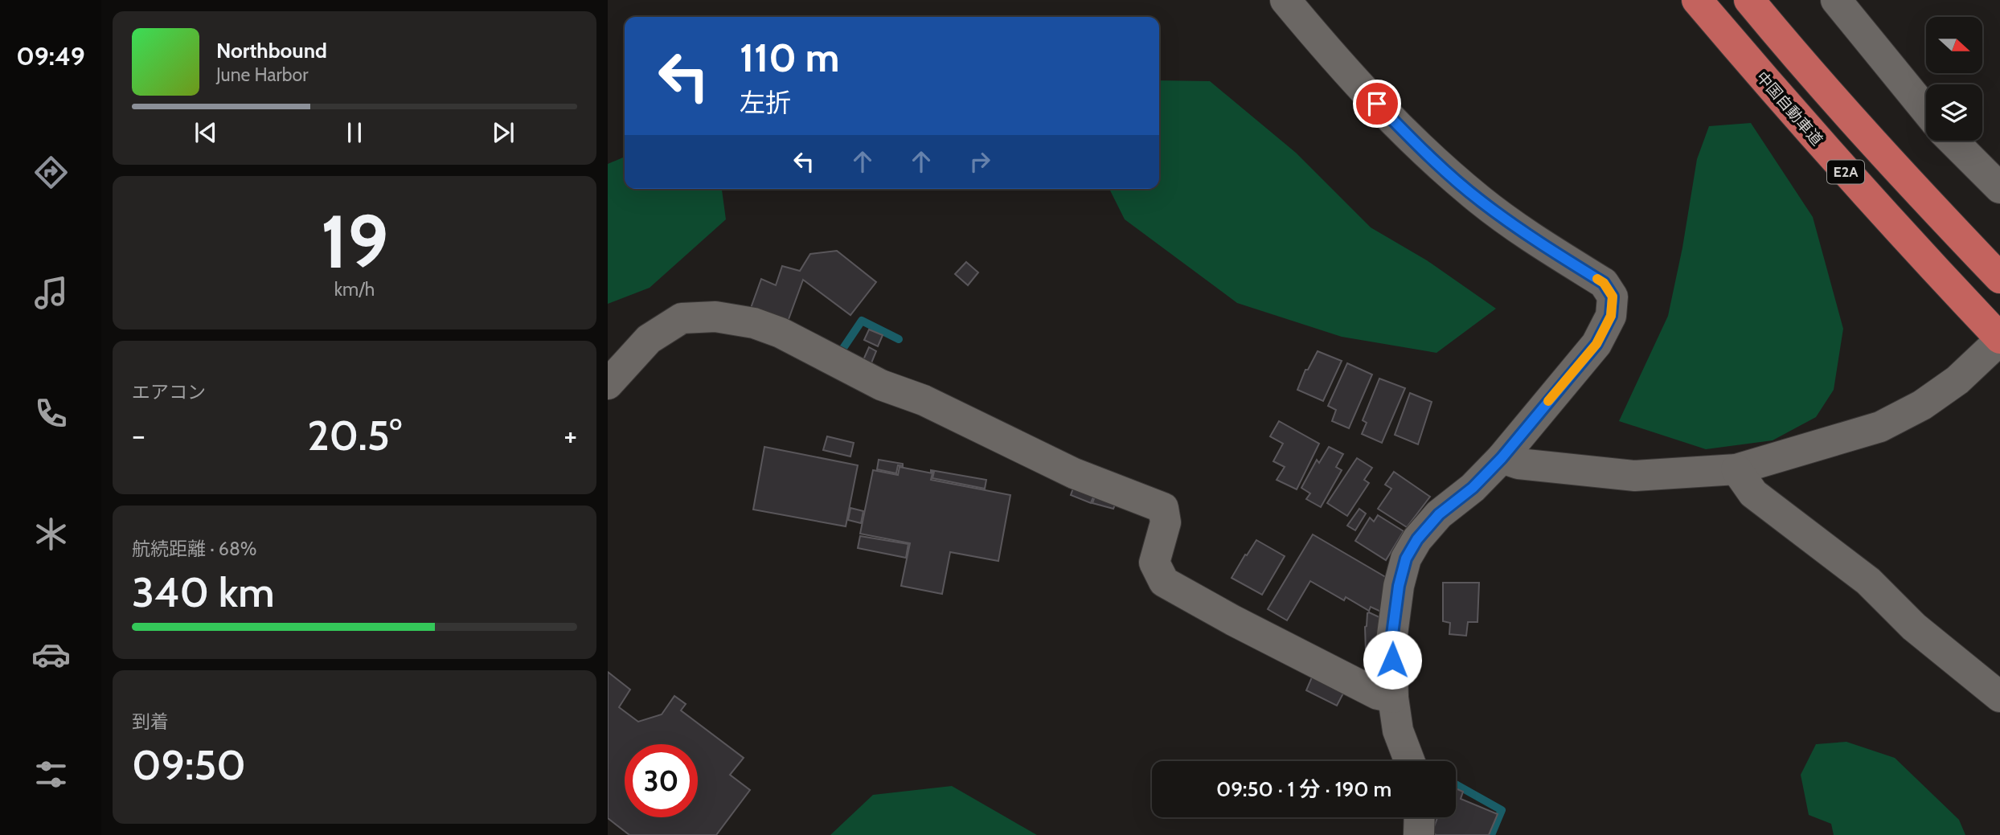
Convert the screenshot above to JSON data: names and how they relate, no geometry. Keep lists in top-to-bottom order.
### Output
{
  "streets": {
    "highway": ["中国自動車道", "E2A"]
  },
  "north": "right",
  "page": {
    "tabs": "09:49",
    "turn": ["110 m", "左折"],
    "song": ["Northbound", "June Harbor"],
    "tile": [
      ["19", "km/h"],
      "エアコン",
      ["航続距離 · 68%", "340 km"],
      ["到着", "09:50"]
    ],
    "heat": ["−", "20.5°", "+"],
    "limit": "30",
    "trip": "09:50 · 1 分 · 190 m"
  }
}
